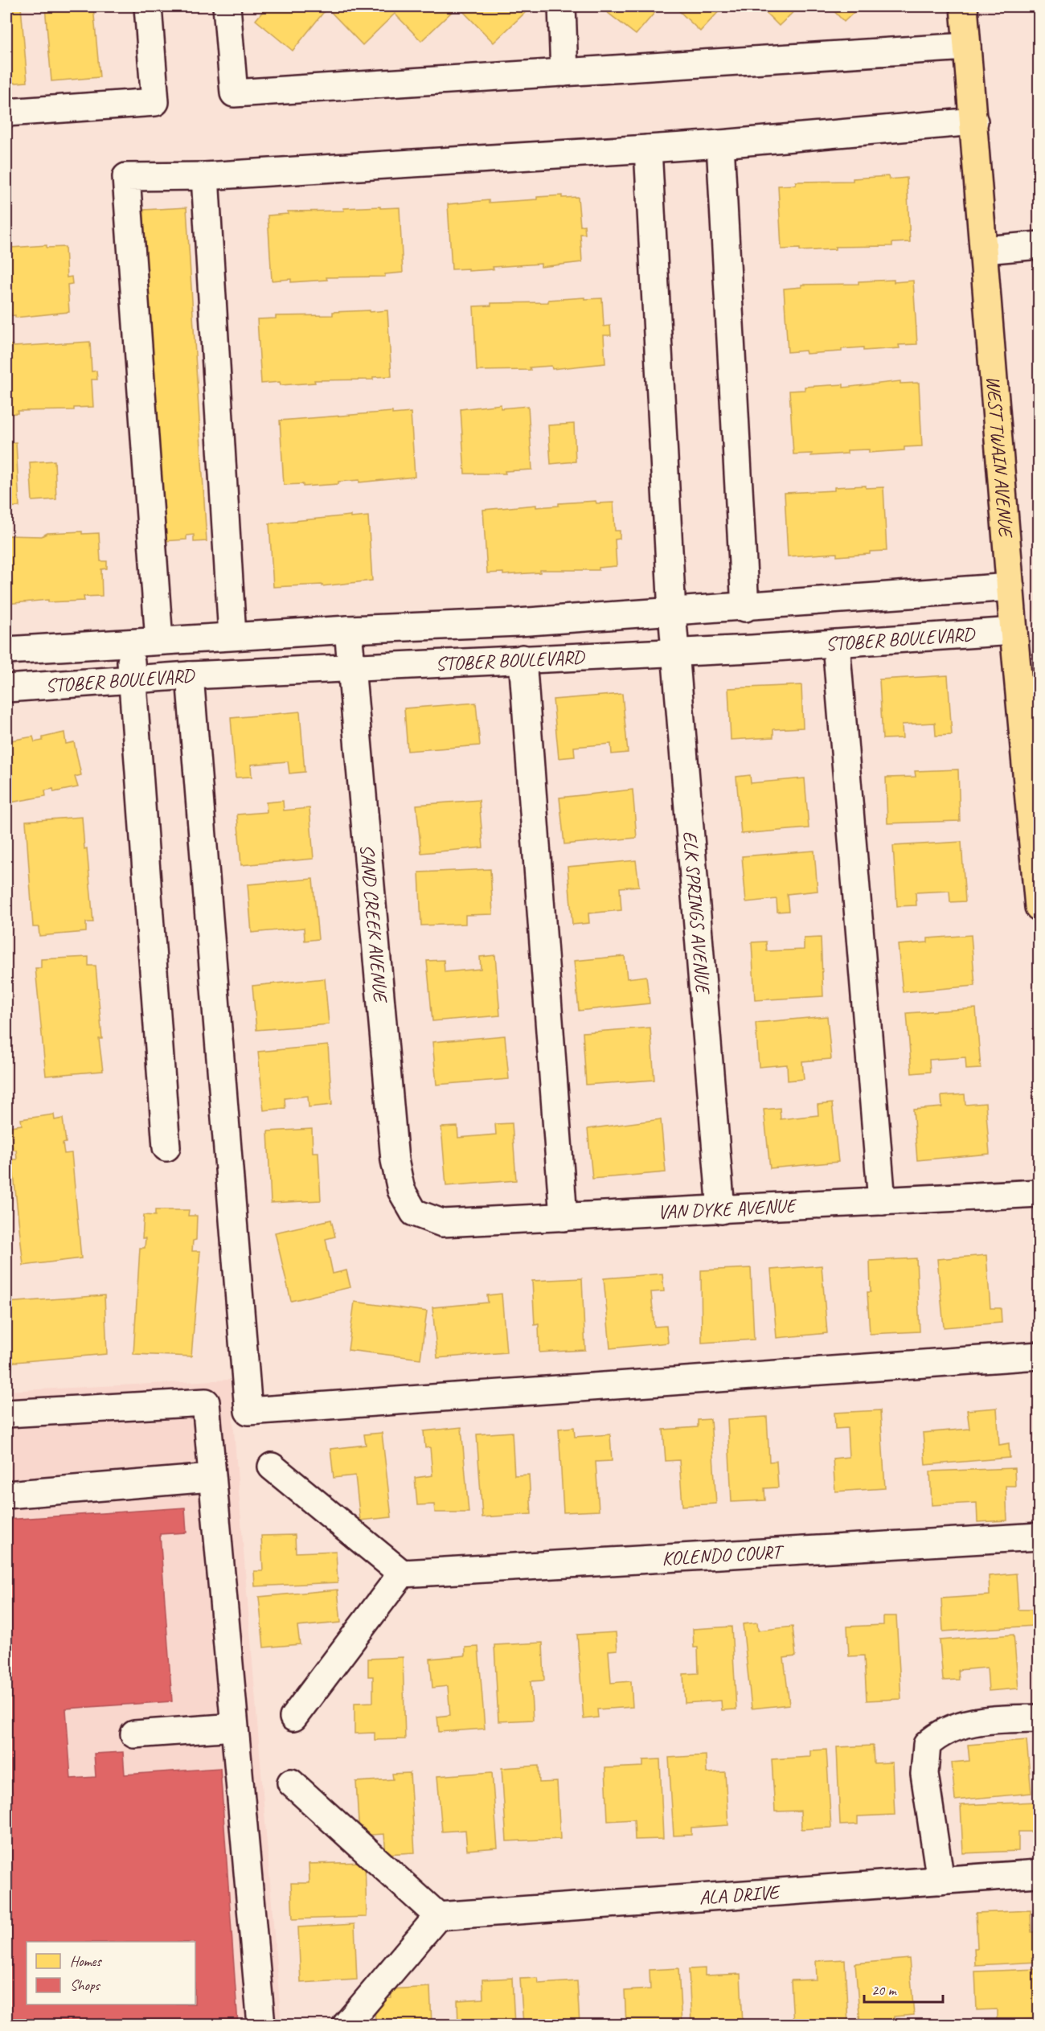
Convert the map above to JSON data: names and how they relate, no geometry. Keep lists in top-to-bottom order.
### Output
{
  "streets": {
    "main road": ["WEST TWAIN AVENUE"],
    "street": [
      "STOBER BOULEVARD",
      "ELK SPRINGS AVENUE",
      "SAND CREEK AVENUE",
      "VAN DYKE AVENUE",
      "KOLENDO COURT",
      "ALA DRIVE"
    ]
  },
  "crossings": [
    ["WEST TWAIN AVENUE", "STOBER BOULEVARD"],
    ["STOBER BOULEVARD", "ELK SPRINGS AVENUE"],
    ["STOBER BOULEVARD", "SAND CREEK AVENUE"],
    ["ELK SPRINGS AVENUE", "VAN DYKE AVENUE"],
    ["SAND CREEK AVENUE", "VAN DYKE AVENUE"]
  ],
  "legend": ["Homes", "Shops"],
  "scale_bar": "20 m"
}
